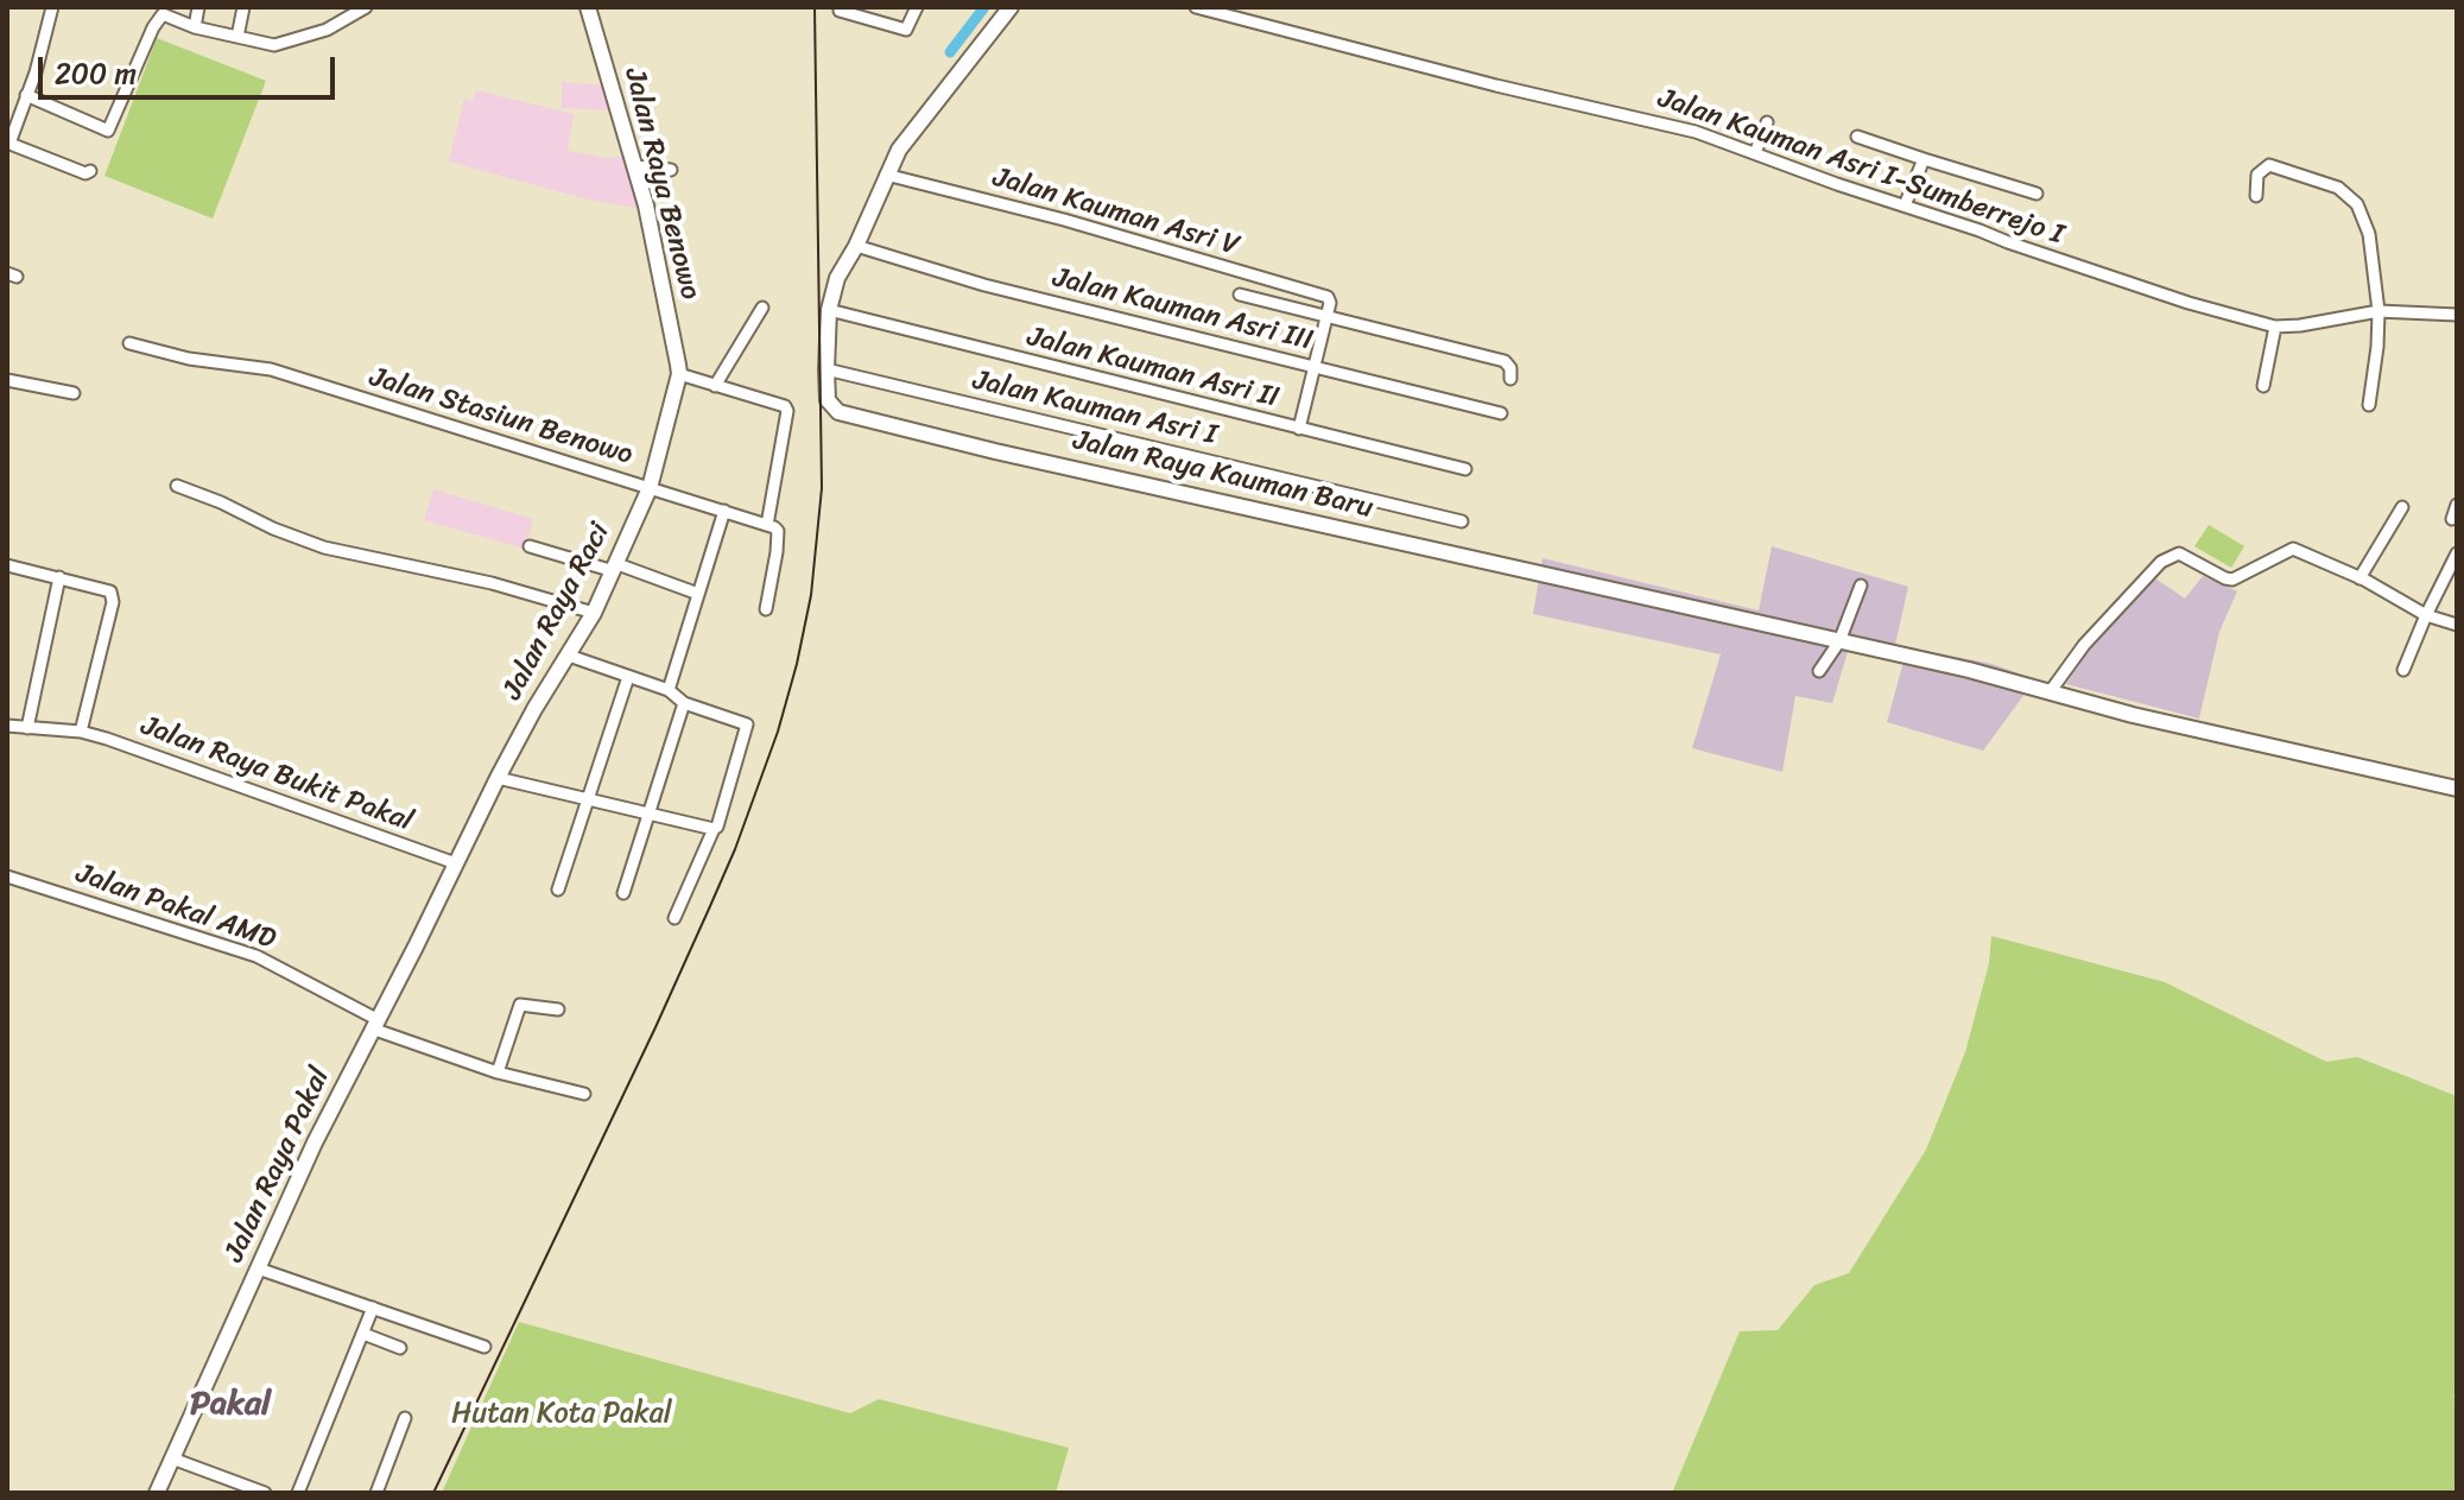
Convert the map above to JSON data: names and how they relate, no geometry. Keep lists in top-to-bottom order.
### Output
{
  "streets": {
    "street": [
      "Jalan Kauman Asri I-Sumberrejo I",
      "Jalan Raya Benowo",
      "Jalan Kauman Asri V",
      "Jalan Kauman Asri III",
      "Jalan Kauman Asri II",
      "Jalan Kauman Asri I",
      "Jalan Stasiun Benowo",
      "Jalan Raya Kauman Baru",
      "Jalan Raya Raci",
      "Jalan Raya Bukit Pakal",
      "Jalan Pakal AMD",
      "Jalan Raya Pakal"
    ]
  },
  "crossings": [
    ["Jalan Raya Benowo", "Jalan Raya Raci"],
    ["Jalan Kauman Asri V", "Jalan Raya Kauman Baru"],
    ["Jalan Kauman Asri III", "Jalan Raya Kauman Baru"],
    ["Jalan Kauman Asri II", "Jalan Raya Kauman Baru"],
    ["Jalan Kauman Asri I", "Jalan Raya Kauman Baru"],
    ["Jalan Stasiun Benowo", "Jalan Raya Raci"],
    ["Jalan Raya Raci", "Jalan Raya Bukit Pakal"],
    ["Jalan Raya Raci", "Jalan Raya Pakal"],
    ["Jalan Raya Bukit Pakal", "Jalan Raya Pakal"],
    ["Jalan Pakal AMD", "Jalan Raya Pakal"]
  ],
  "districts": ["Pakal"],
  "parks": ["Hutan Kota Pakal"],
  "scale_bar": "200 m"
}
